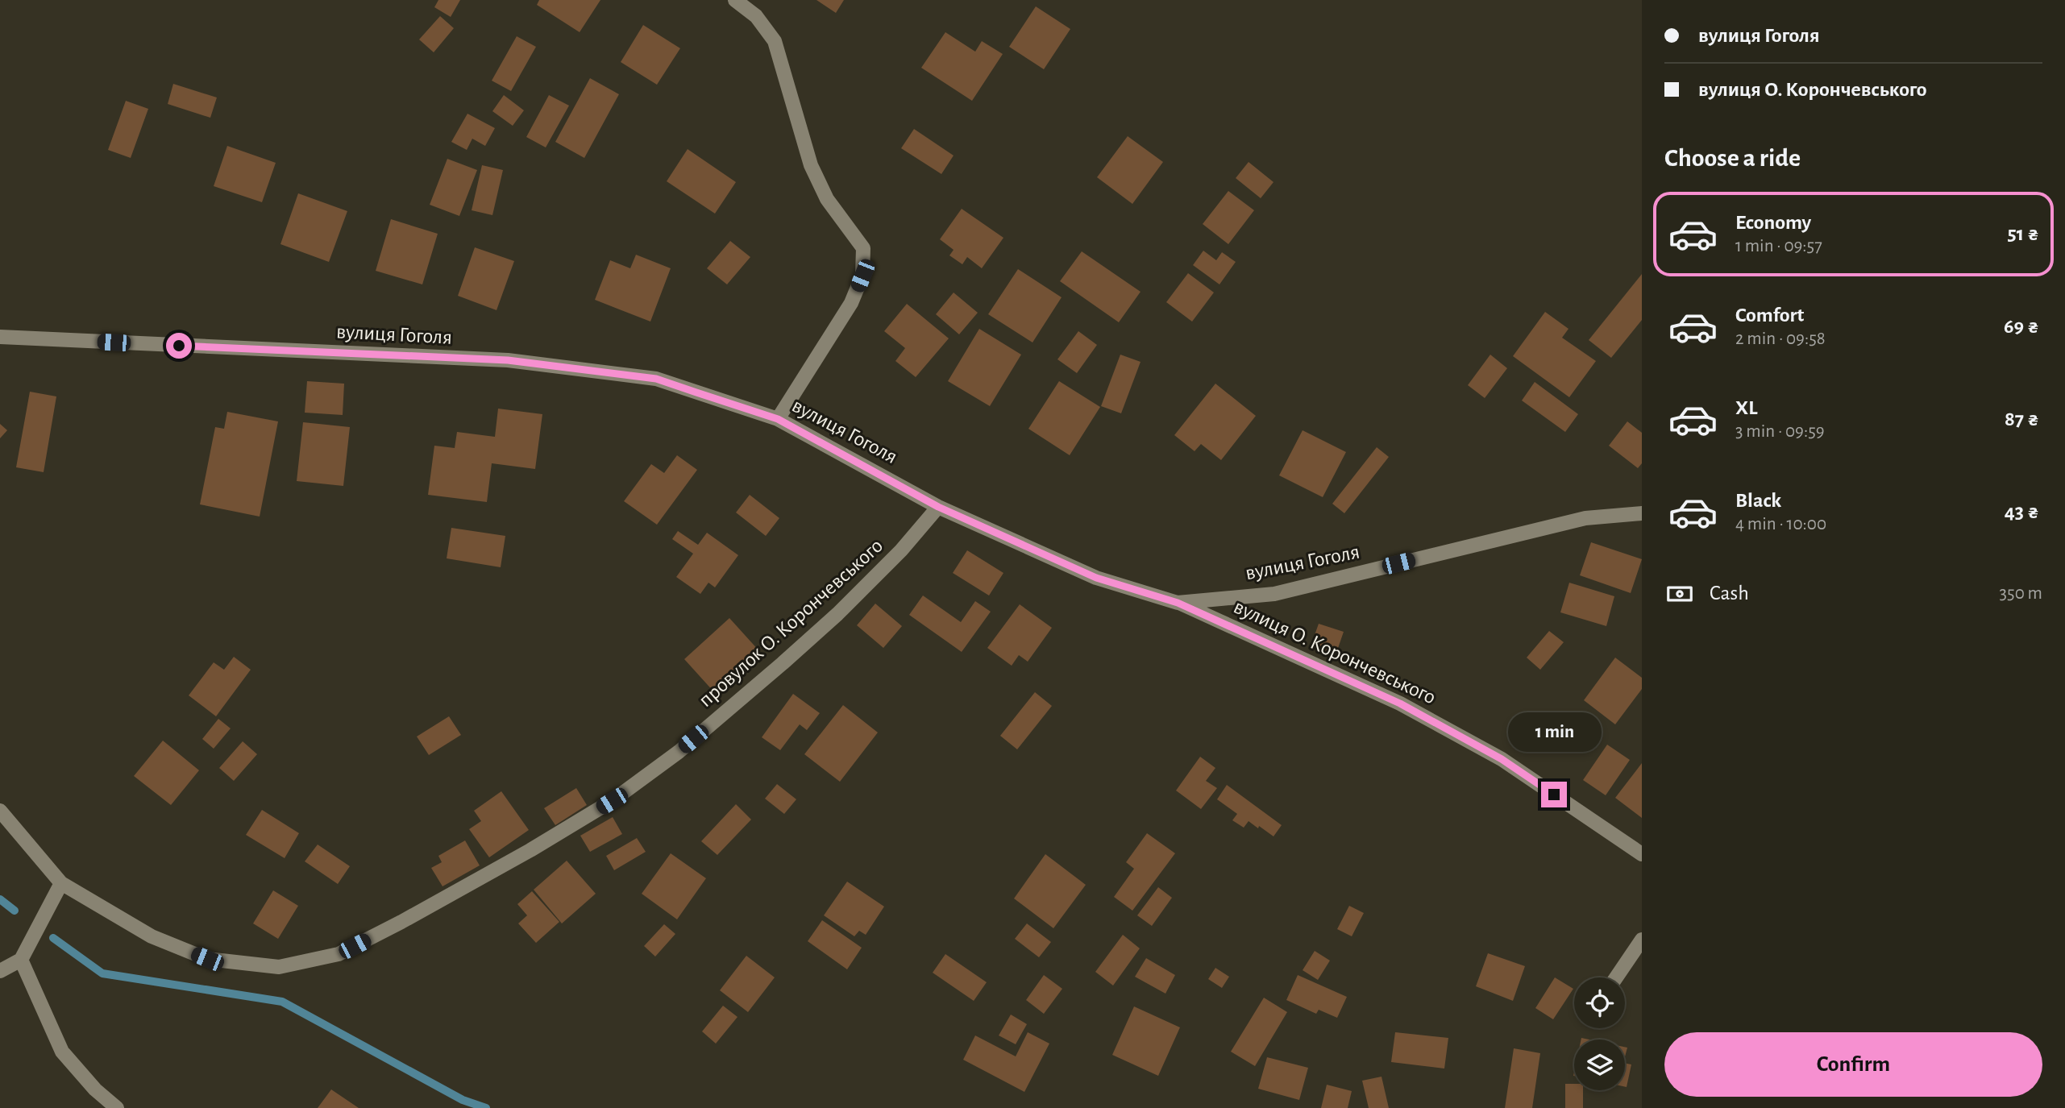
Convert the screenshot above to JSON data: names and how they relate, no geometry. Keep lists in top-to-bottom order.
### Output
{
  "streets": {
    "street": ["вулиця Гоголя", "провулок О. Корончевського", "вулиця О. Корончевського"]
  },
  "crossings": [
    ["вулиця Гоголя", "провулок О. Корончевського"],
    ["вулиця Гоголя", "вулиця О. Корончевського"]
  ],
  "page": {
    "banner": ["вулиця Гоголя", "вулиця О. Корончевського"],
    "heading": "Choose a ride",
    "list": [
      {
        "name": "Economy",
        "note": "1 min · 09:57",
        "value": "51 ₴"
      },
      {
        "name": "Comfort",
        "note": "2 min · 09:58",
        "value": "69 ₴"
      },
      {
        "name": "XL",
        "note": "3 min · 09:59",
        "value": "87 ₴"
      },
      {
        "name": "Black",
        "note": "4 min · 10:00",
        "value": "43 ₴"
      }
    ],
    "pay": ["Cash", "350 m"],
    "bubble": "1 min",
    "buttons": "Confirm"
  }
}
